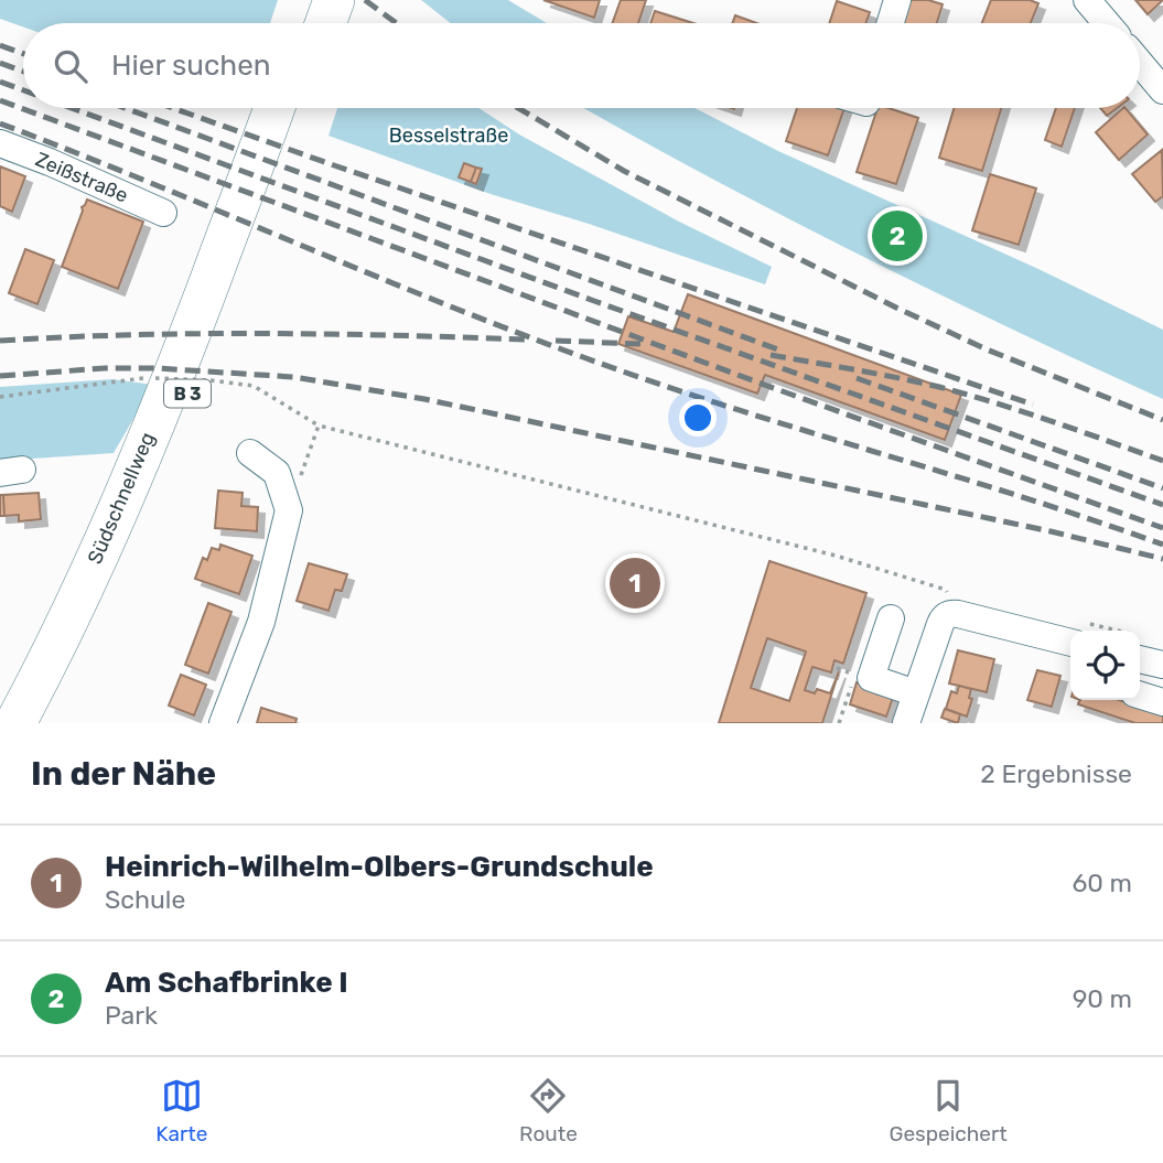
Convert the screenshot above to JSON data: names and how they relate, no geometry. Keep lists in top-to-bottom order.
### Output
{
  "streets": {
    "highway": ["B 3", "Südschnellweg"],
    "street": ["Zeißstraße"]
  },
  "parks": ["Besselstraße"],
  "page": {
    "search": "Hier suchen",
    "pins": ["2", "1"],
    "heading": ["In der Nähe", "2 Ergebnisse"],
    "list": [
      {
        "mark": "1",
        "name": "Heinrich-Wilhelm-Olbers-Grundschule",
        "note": "Schule",
        "value": "60 m"
      },
      {
        "mark": "2",
        "name": "Am Schafbrinke I",
        "note": "Park",
        "value": "90 m"
      }
    ],
    "nav": ["Karte", "Route", "Gespeichert"]
  }
}
